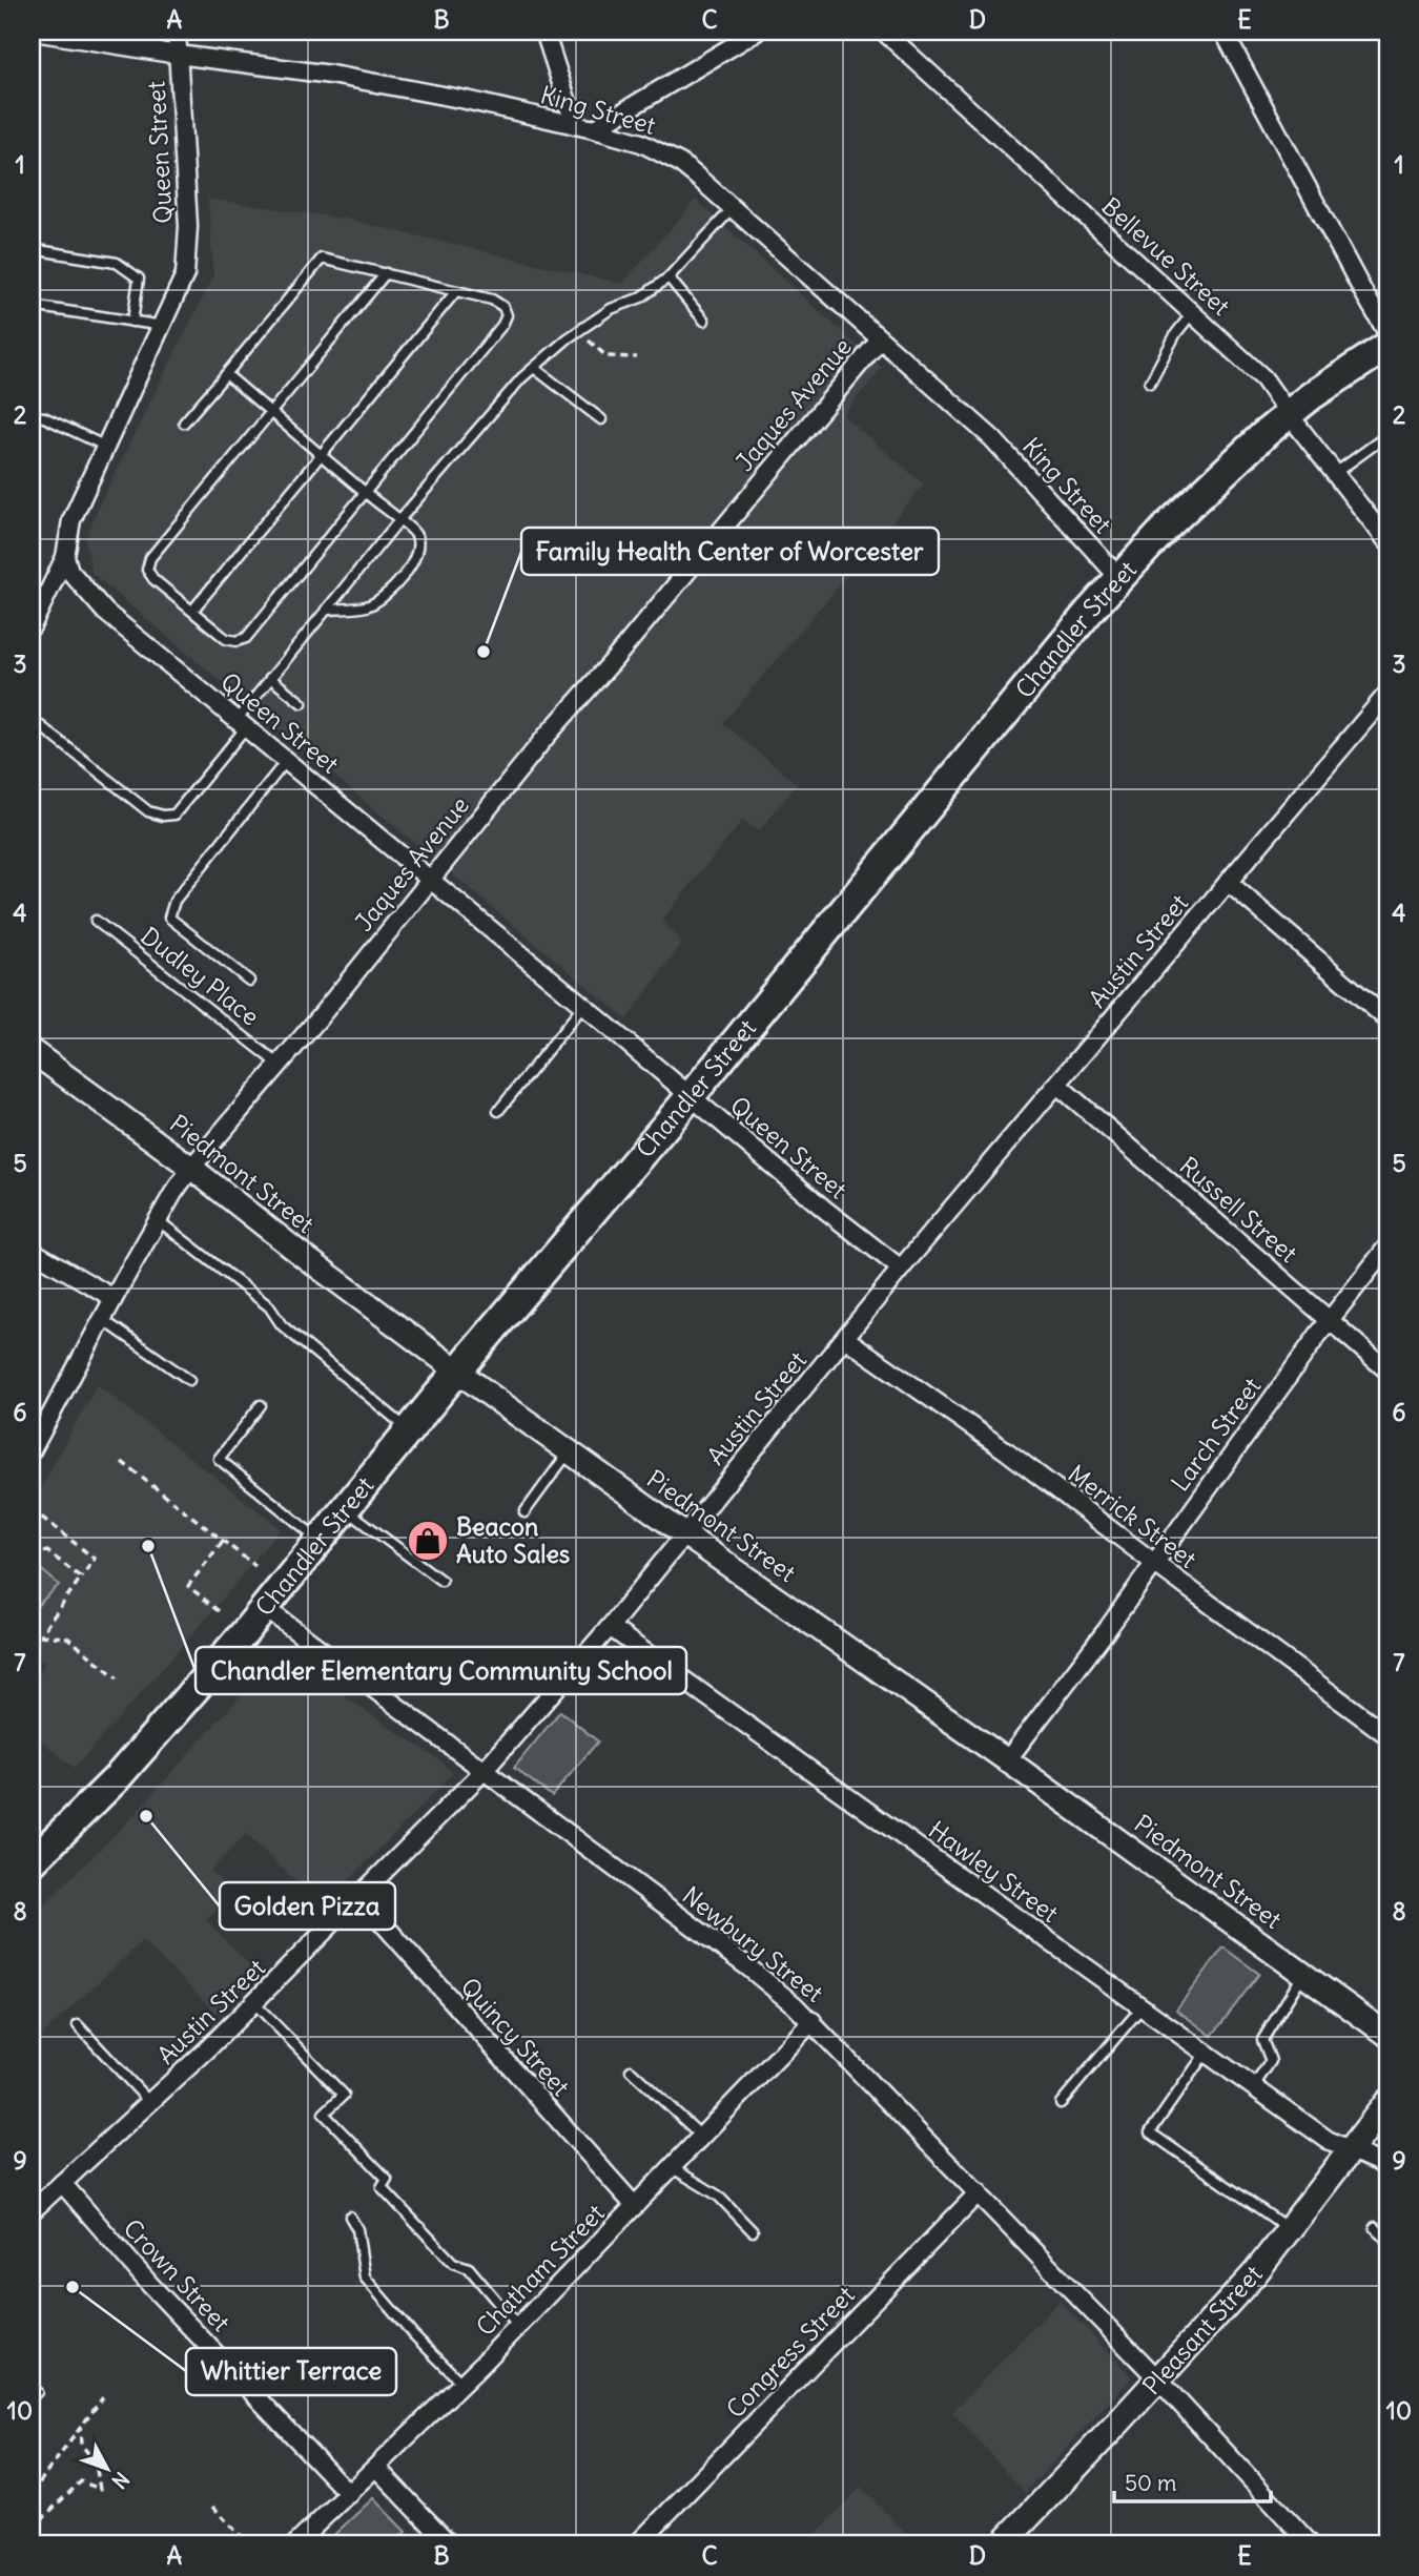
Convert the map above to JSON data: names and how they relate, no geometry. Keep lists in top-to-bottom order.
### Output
{
  "streets": {
    "main road": ["Chandler Street", "Pleasant Street"],
    "street": [
      "King Street",
      "Queen Street",
      "Bellevue Street",
      "Jaques Avenue",
      "Austin Street",
      "Piedmont Street",
      "Russell Street",
      "Larch Street",
      "Merrick Street",
      "Hawley Street",
      "Newbury Street",
      "Quincy Street",
      "Chatham Street",
      "Crown Street",
      "Congress Street"
    ],
    "lane": ["Dudley Place"]
  },
  "crossings": [
    ["King Street", "Queen Street"],
    ["King Street", "Jaques Avenue"],
    ["King Street", "Chandler Street"],
    ["Queen Street", "Jaques Avenue"],
    ["Queen Street", "Chandler Street"],
    ["Queen Street", "Austin Street"],
    ["Bellevue Street", "Chandler Street"],
    ["Jaques Avenue", "Dudley Place"],
    ["Jaques Avenue", "Piedmont Street"],
    ["Chandler Street", "Piedmont Street"],
    ["Chandler Street", "Newbury Street"],
    ["Austin Street", "Piedmont Street"],
    ["Austin Street", "Russell Street"],
    ["Austin Street", "Merrick Street"],
    ["Austin Street", "Hawley Street"],
    ["Austin Street", "Newbury Street"],
    ["Austin Street", "Quincy Street"],
    ["Austin Street", "Crown Street"],
    ["Piedmont Street", "Larch Street"],
    ["Russell Street", "Larch Street"],
    ["Larch Street", "Merrick Street"],
    ["Hawley Street", "Pleasant Street"],
    ["Newbury Street", "Chatham Street"],
    ["Newbury Street", "Pleasant Street"],
    ["Newbury Street", "Congress Street"],
    ["Quincy Street", "Chatham Street"],
    ["Chatham Street", "Crown Street"]
  ],
  "places": {
    "other": [
      "Family Health Center of Worcester",
      "Chandler Elementary Community School",
      "Golden Pizza",
      "Whittier Terrace"
    ],
    "shop": ["Beacon Auto Sales"]
  },
  "scale_bar": "50 m",
  "north": "bottom right",
  "grid": {
    "columns": [
      "A",
      "B",
      "C",
      "D",
      "E"
    ],
    "rows": [
      "1",
      "2",
      "3",
      "4",
      "5",
      "6",
      "7",
      "8",
      "9",
      "10"
    ]
  }
}
